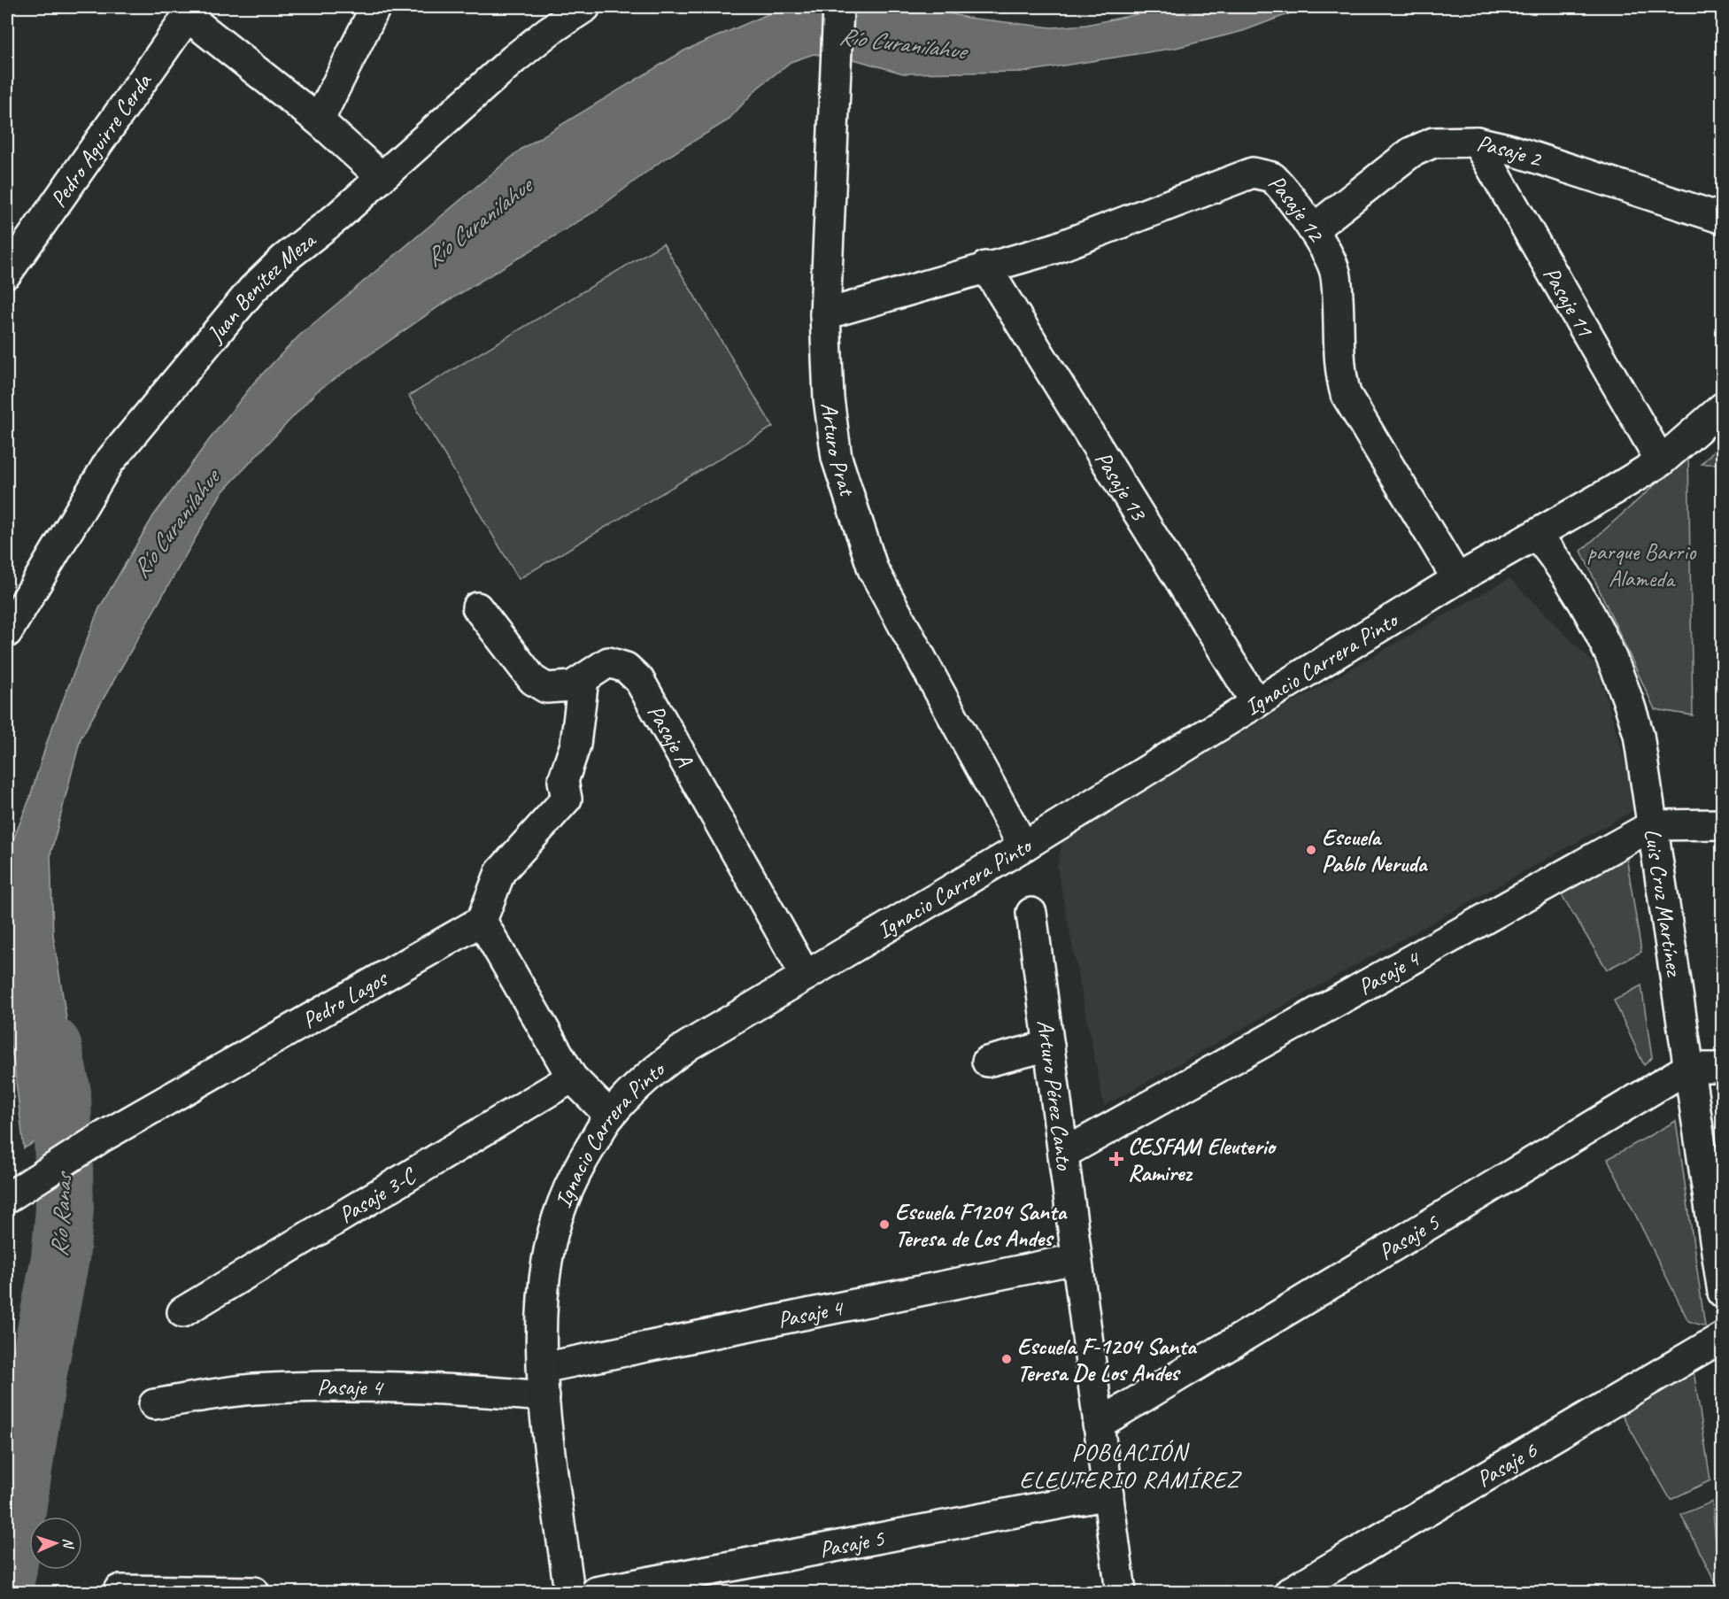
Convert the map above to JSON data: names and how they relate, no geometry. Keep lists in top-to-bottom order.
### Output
{
  "streets": {
    "street": [
      "Pedro Aguirre Cerda",
      "Pasaje 2",
      "Pasaje 12",
      "Juan Benítez Meza",
      "Pasaje 11",
      "Arturo Prat",
      "Pasaje 13",
      "Ignacio Carrera Pinto",
      "Pasaje A",
      "Luis Cruz Martínez",
      "Pasaje 4",
      "Pedro Lagos",
      "Arturo Pérez Canto",
      "Pasaje 3-C",
      "Pasaje 5",
      "Pasaje 6"
    ]
  },
  "crossings": [
    ["Pasaje 2", "Pasaje 12"],
    ["Pasaje 2", "Pasaje 11"],
    ["Pasaje 12", "Arturo Prat"],
    ["Pasaje 12", "Pasaje 13"],
    ["Pasaje 12", "Ignacio Carrera Pinto"],
    ["Pasaje 11", "Ignacio Carrera Pinto"],
    ["Arturo Prat", "Ignacio Carrera Pinto"],
    ["Pasaje 13", "Ignacio Carrera Pinto"],
    ["Ignacio Carrera Pinto", "Pasaje A"],
    ["Ignacio Carrera Pinto", "Luis Cruz Martínez"],
    ["Ignacio Carrera Pinto", "Pasaje 4"],
    ["Luis Cruz Martínez", "Pasaje 4"],
    ["Luis Cruz Martínez", "Pasaje 5"],
    ["Pasaje 4", "Arturo Pérez Canto"],
    ["Arturo Pérez Canto", "Pasaje 5"]
  ],
  "districts": ["POBLACIÓN ELEUTERIO RAMÍREZ"],
  "water": ["Río Curanilahue", "Río Ranas"],
  "parks": ["parque Barrio Alameda"],
  "places": {
    "other": ["Escuela Pablo Neruda", "Escuela F1204 Santa Teresa de Los Andes", "Escuela F-1204 Santa Teresa De Los Andes"],
    "health": ["CESFAM Eleuterio Ramirez"]
  },
  "north": "right"
}
